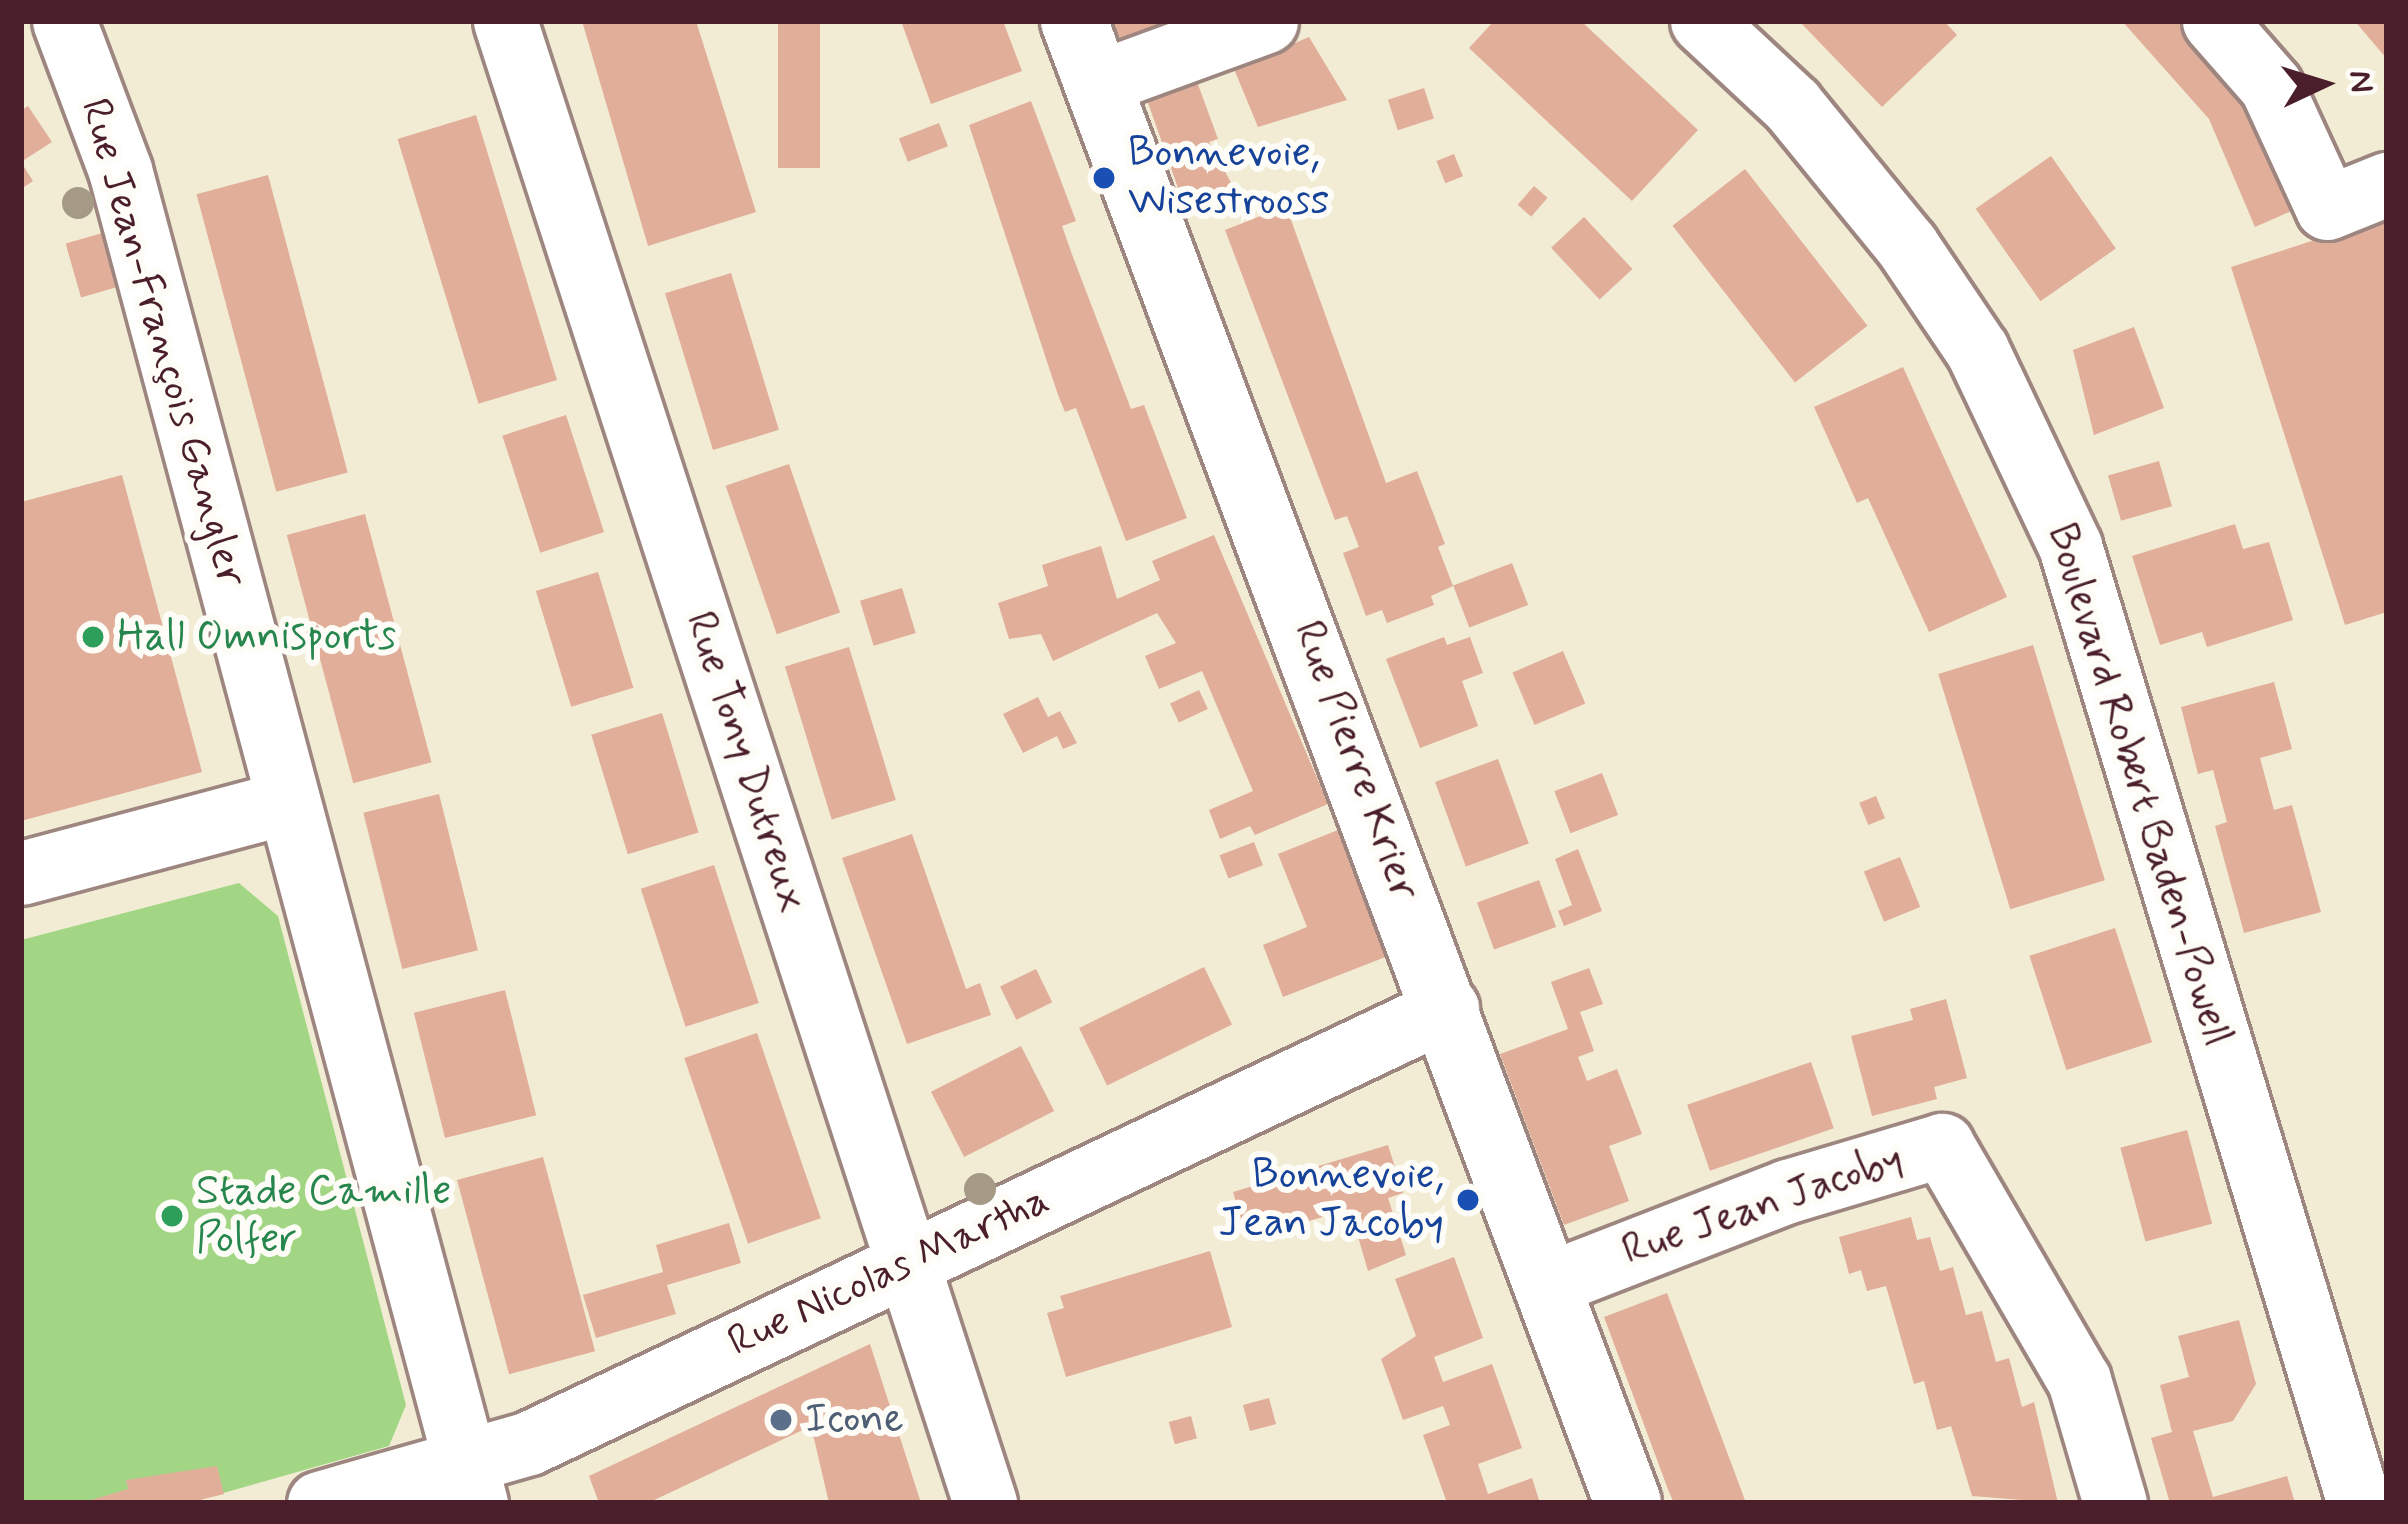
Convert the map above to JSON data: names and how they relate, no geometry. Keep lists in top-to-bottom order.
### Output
{
  "streets": {
    "main road": ["Rue Pierre Krier"],
    "street": [
      "Rue Jean-François Gangler",
      "Rue Tony Dutreux",
      "Boulevard Robert Baden-Powell",
      "Rue Jean Jacoby",
      "Rue Nicolas Martha"
    ]
  },
  "crossings": [
    ["Rue Jean-François Gangler", "Rue Nicolas Martha"],
    ["Rue Pierre Krier", "Rue Jean Jacoby"],
    ["Rue Pierre Krier", "Rue Nicolas Martha"],
    ["Rue Tony Dutreux", "Rue Nicolas Martha"]
  ],
  "places": [
    "Bonnevoie, Wisestrooss",
    "Hall Omnisports",
    "Bonnevoie, Jean Jacoby",
    "Stade Camille Polfer",
    "Icone"
  ],
  "north": "right"
}
